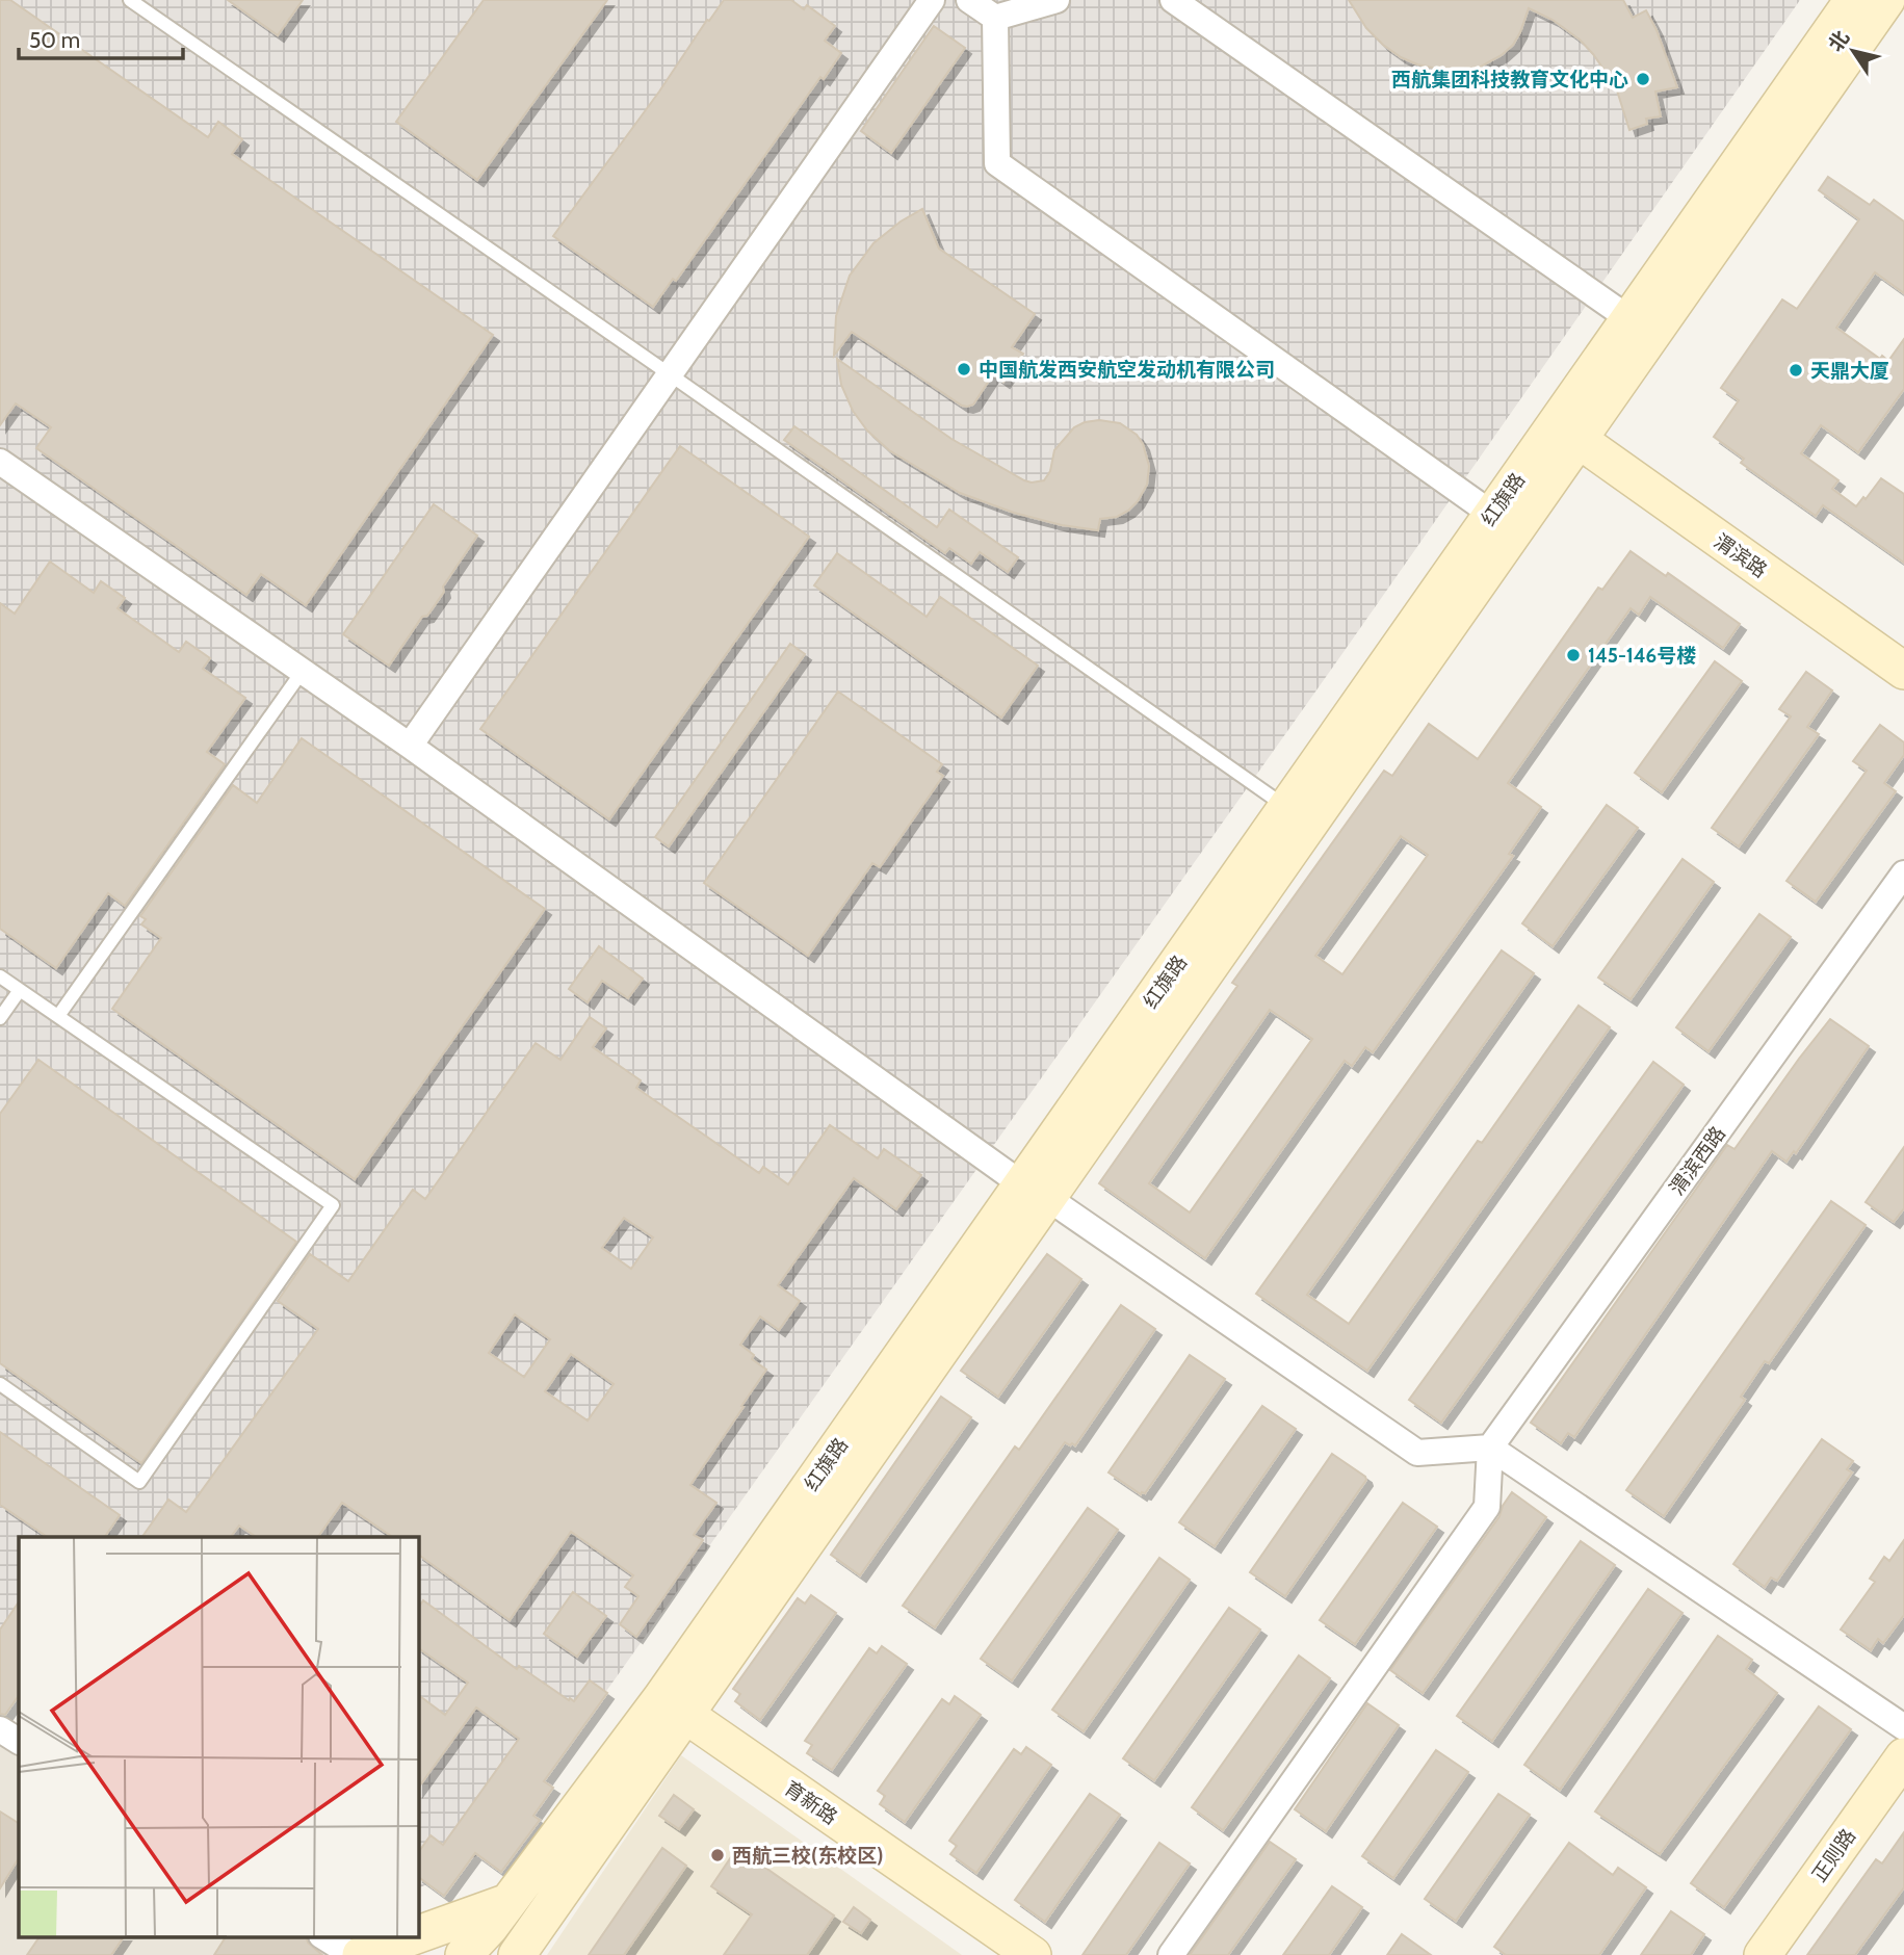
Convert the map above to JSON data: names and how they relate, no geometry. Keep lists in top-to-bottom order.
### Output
{
  "streets": {
    "main road": [
      "红旗路",
      "渭滨路",
      "育新路",
      "正则路"
    ],
    "street": ["渭滨西路"]
  },
  "crossings": [
    ["红旗路", "渭滨路"],
    ["红旗路", "育新路"]
  ],
  "places": [
    "西航集团科技教育文化中心",
    "中国航发西安航空发动机有限公司",
    "天鼎大厦",
    "145-146号楼",
    "西航三校(东校区)"
  ],
  "scale_bar": "50 m",
  "north": "top left"
}
